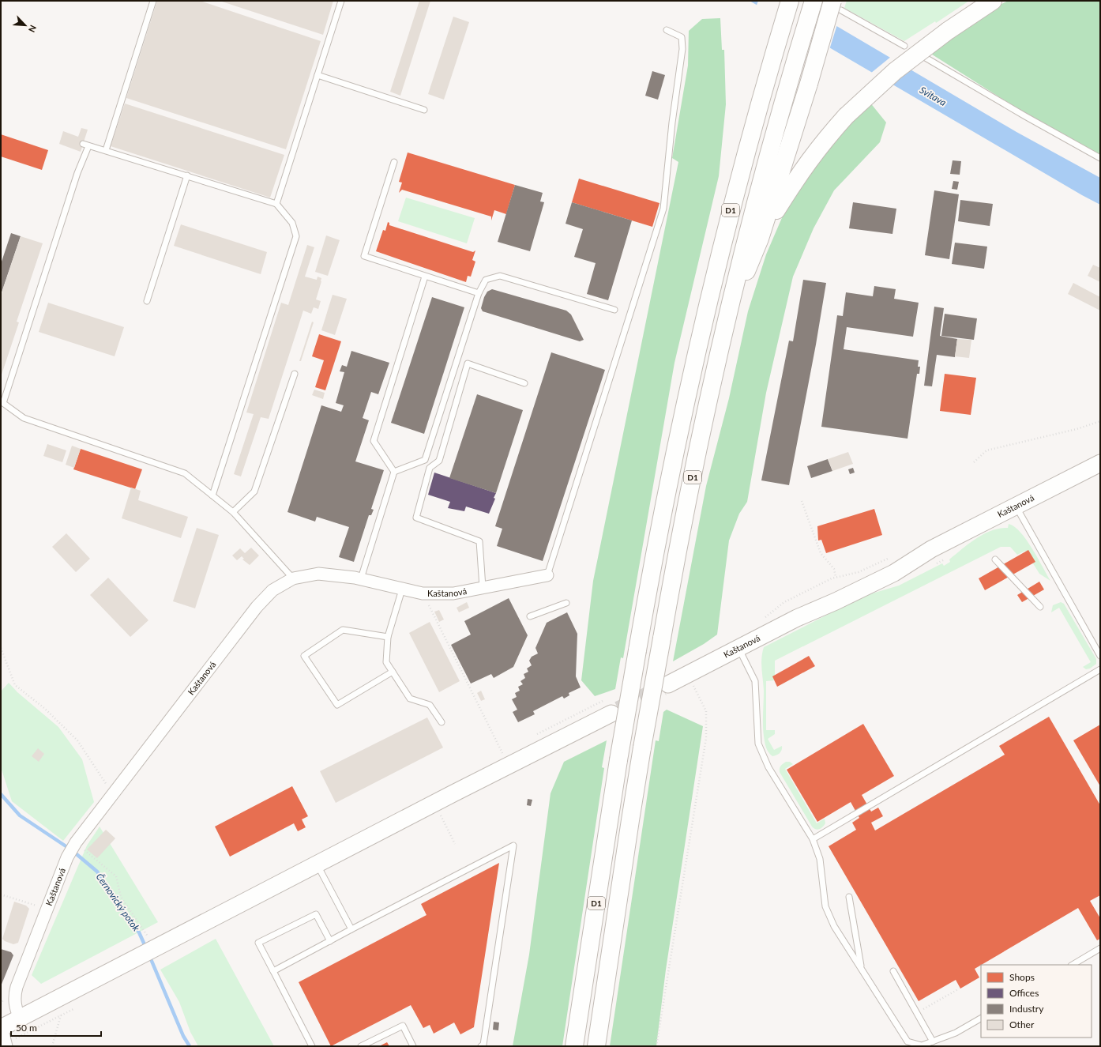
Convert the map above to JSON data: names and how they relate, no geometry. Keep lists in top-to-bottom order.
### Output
{
  "streets": {
    "highway": ["D1"],
    "main road": ["Kaštanová"]
  },
  "water": ["Svitava", "Černovický potok"],
  "legend": [
    "Shops",
    "Offices",
    "Industry",
    "Other"
  ],
  "scale_bar": "50 m",
  "north": "bottom right"
}
